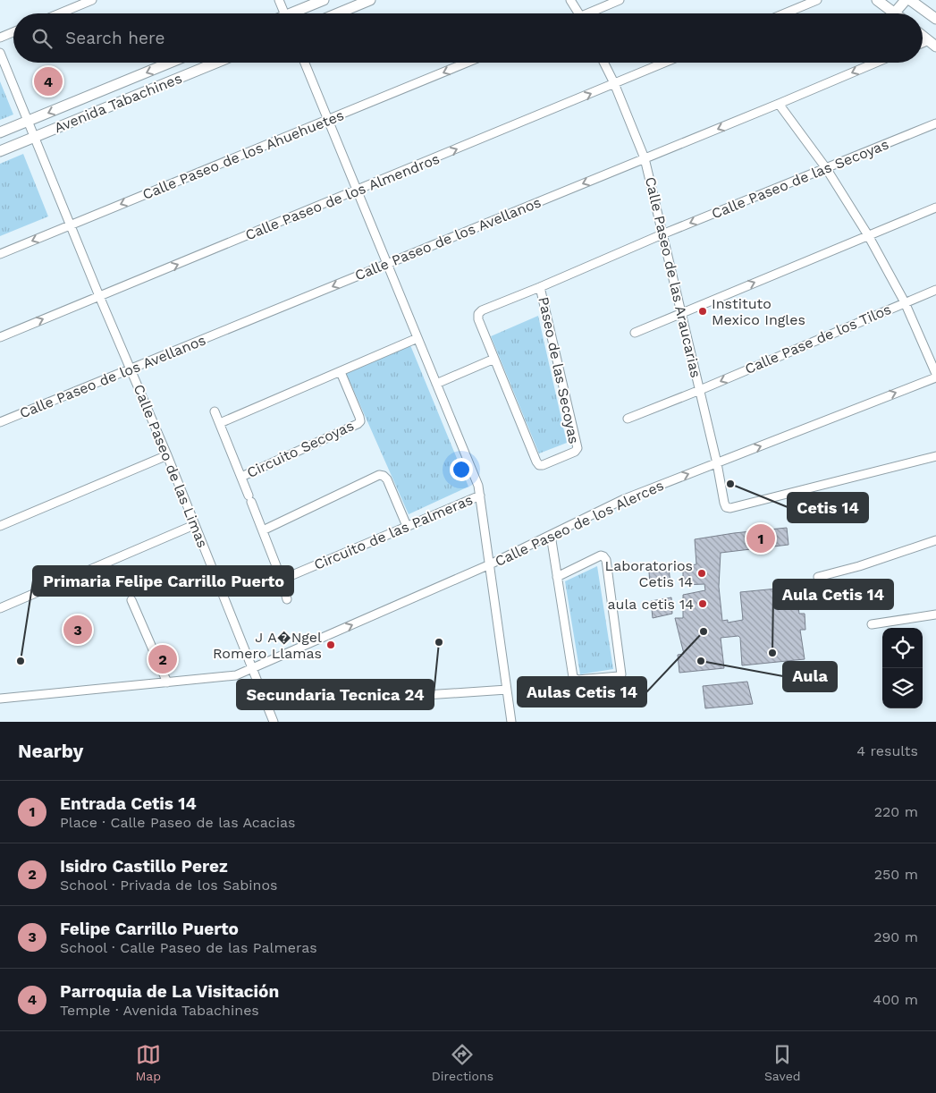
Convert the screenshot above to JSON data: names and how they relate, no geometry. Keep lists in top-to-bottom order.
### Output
{
  "streets": {
    "street": [
      "Avenida Tabachines",
      "Calle Paseo de los Ahuehuetes",
      "Calle Paseo de las Secoyas",
      "Calle Paseo de los Almendros",
      "Calle Paseo de los Avellanos",
      "Calle Paseo de las Araucarias",
      "Calle Pase de los Tilos",
      "Paseo de las Secoyas",
      "Circuito Secoyas",
      "Calle Paseo de las Limas",
      "Calle Paseo de los Alerces",
      "Circuito de las Palmeras"
    ]
  },
  "crossings": [
    ["Avenida Tabachines", "Calle Paseo de las Limas"],
    ["Calle Paseo de los Ahuehuetes", "Calle Paseo de las Limas"],
    ["Calle Paseo de las Secoyas", "Calle Paseo de las Araucarias"],
    ["Calle Paseo de las Secoyas", "Paseo de las Secoyas"],
    ["Calle Paseo de los Almendros", "Calle Paseo de las Araucarias"],
    ["Calle Paseo de los Almendros", "Calle Paseo de las Limas"],
    ["Calle Paseo de los Avellanos", "Calle Paseo de las Araucarias"],
    ["Calle Paseo de los Avellanos", "Calle Paseo de las Limas"],
    ["Calle Paseo de las Araucarias", "Calle Pase de los Tilos"],
    ["Calle Paseo de las Araucarias", "Paseo de las Secoyas"],
    ["Calle Paseo de las Araucarias", "Calle Paseo de los Alerces"],
    ["Calle Paseo de las Limas", "Calle Paseo de los Alerces"]
  ],
  "one_way": [
    "Calle Paseo de los Ahuehuetes",
    "Calle Paseo de las Secoyas",
    "Calle Paseo de los Almendros",
    "Calle Paseo de los Avellanos",
    "Calle Pase de los Tilos",
    "Calle Paseo de los Alerces"
  ],
  "places": [
    "Instituto Mexico Ingles",
    "Cetis 14",
    "Laboratorios Cetis 14",
    "aula cetis 14",
    "Aulas Cetis 14",
    "Secundaria Tecnica 24",
    "J A�Ngel Romero Llamas",
    "Aula Cetis 14",
    "Primaria Felipe Carrillo Puerto",
    "Aula"
  ],
  "page": {
    "search": "Search here",
    "pins": [
      "4",
      "1",
      "3",
      "2"
    ],
    "heading": ["Nearby", "4 results"],
    "list": [
      {
        "mark": "1",
        "name": "Entrada Cetis 14",
        "note": "Place · Calle Paseo de las Acacias",
        "value": "220 m"
      },
      {
        "mark": "2",
        "name": "Isidro Castillo Perez",
        "note": "School · Privada de los Sabinos",
        "value": "250 m"
      },
      {
        "mark": "3",
        "name": "Felipe Carrillo Puerto",
        "note": "School · Calle Paseo de las Palmeras",
        "value": "290 m"
      },
      {
        "mark": "4",
        "name": "Parroquia de La Visitación",
        "note": "Temple · Avenida Tabachines",
        "value": "400 m"
      }
    ],
    "nav": ["Map", "Directions", "Saved"]
  }
}
